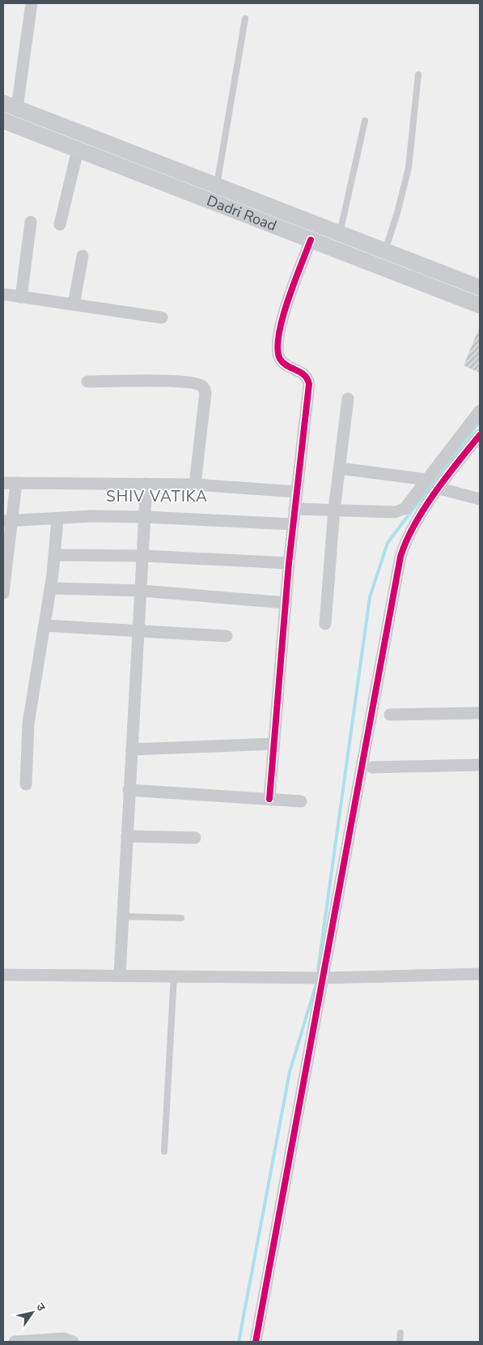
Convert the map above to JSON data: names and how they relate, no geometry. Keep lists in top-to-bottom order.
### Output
{
  "streets": {
    "street": ["Dadri Road"]
  },
  "districts": ["SHIV VATIKA"],
  "north": "top right"
}
